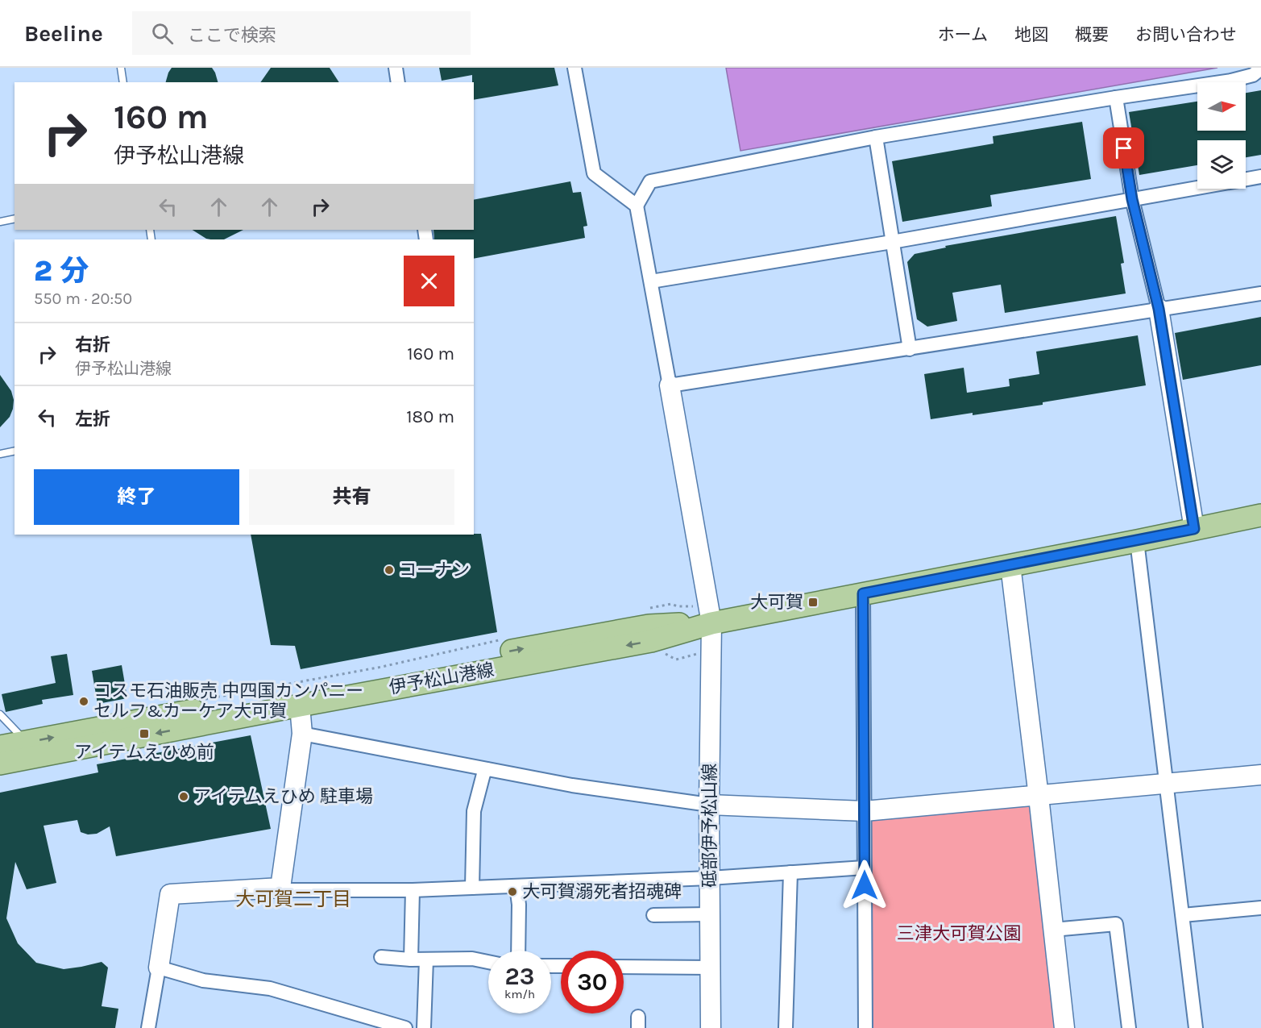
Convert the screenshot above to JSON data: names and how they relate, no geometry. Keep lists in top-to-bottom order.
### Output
{
  "streets": {
    "main road": ["伊予松山港線"],
    "street": ["砥部伊予松山線"]
  },
  "crossings": [
    ["伊予松山港線", "砥部伊予松山線"]
  ],
  "districts": ["大可賀二丁目"],
  "parks": ["三津大可賀公園"],
  "places": {
    "other": [
      "コーナン",
      "コスモ石油販売 中四国カンパニー セルフ&カーケア大可賀",
      "アイテムえひめ 駐車場",
      "大可賀溺死者招魂碑"
    ],
    "transit": ["大可賀", "アイテムえひめ前"]
  },
  "north": "right",
  "page": {
    "header": "Beeline",
    "search": "ここで検索",
    "nav": [
      "ホーム",
      "地図",
      "概要",
      "お問い合わせ"
    ],
    "turn": ["160 m", "伊予松山港線"],
    "heading": ["2 分", "550 m · 20:50"],
    "list": [
      {
        "name": "右折",
        "note": "伊予松山港線",
        "value": "160 m"
      },
      {
        "name": "左折",
        "value": "180 m"
      }
    ],
    "buttons": ["終了", "共有"],
    "speed": "23 km/h",
    "limit": "30"
  }
}
